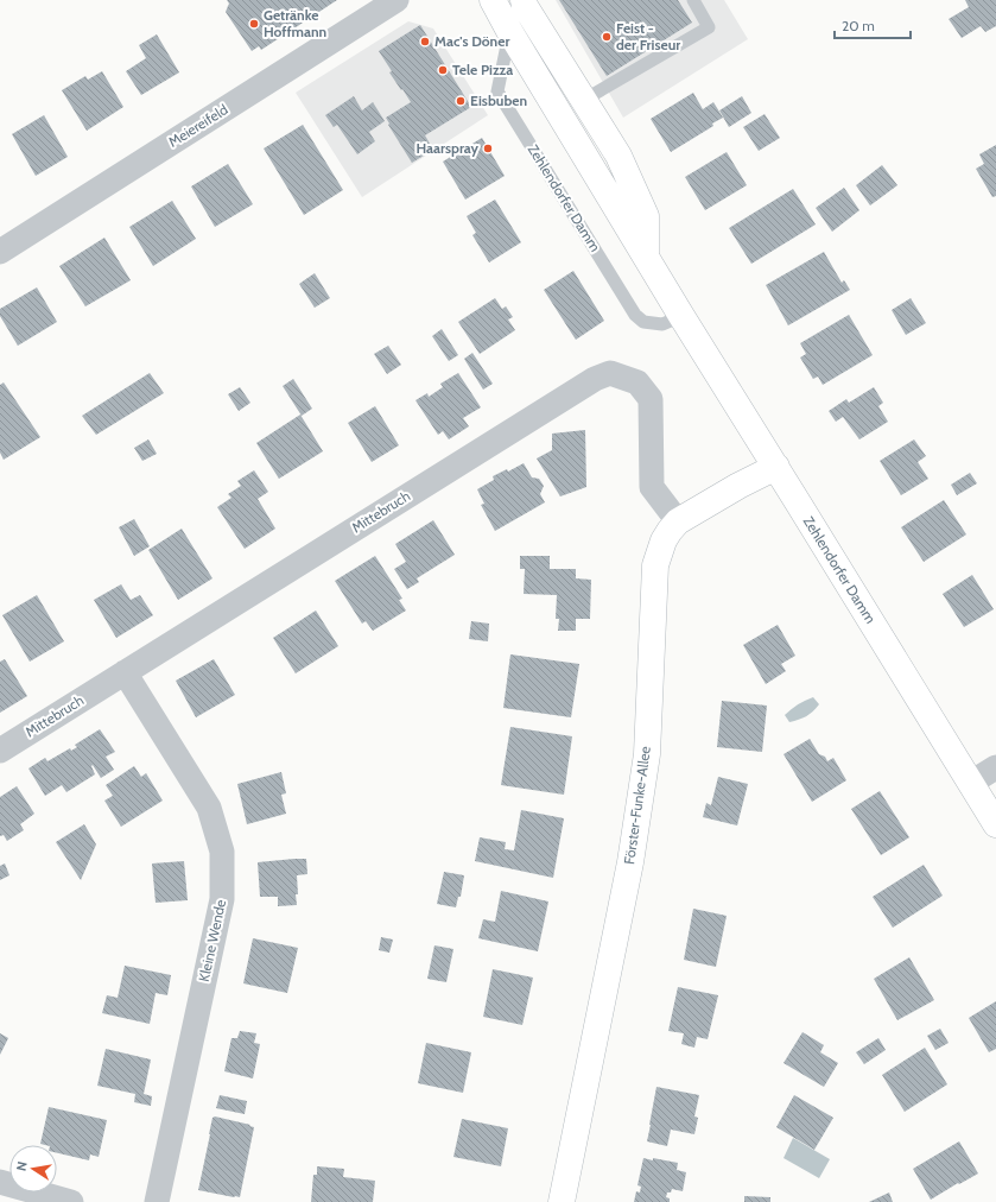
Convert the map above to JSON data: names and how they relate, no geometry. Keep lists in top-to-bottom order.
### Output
{
  "streets": {
    "street": [
      "Meiereifeld",
      "Zehlendorfer Damm",
      "Mittebruch",
      "Förster-Funke-Allee",
      "Kleine Wende"
    ]
  },
  "crossings": [
    ["Zehlendorfer Damm", "Förster-Funke-Allee"],
    ["Mittebruch", "Förster-Funke-Allee"],
    ["Mittebruch", "Kleine Wende"]
  ],
  "places": [
    "Getränke Hoffmann",
    "Feist - der Friseur",
    "Mac's Döner",
    "Tele Pizza",
    "Eisbuben",
    "Haarspray"
  ],
  "scale_bar": "20 m",
  "north": "left"
}
